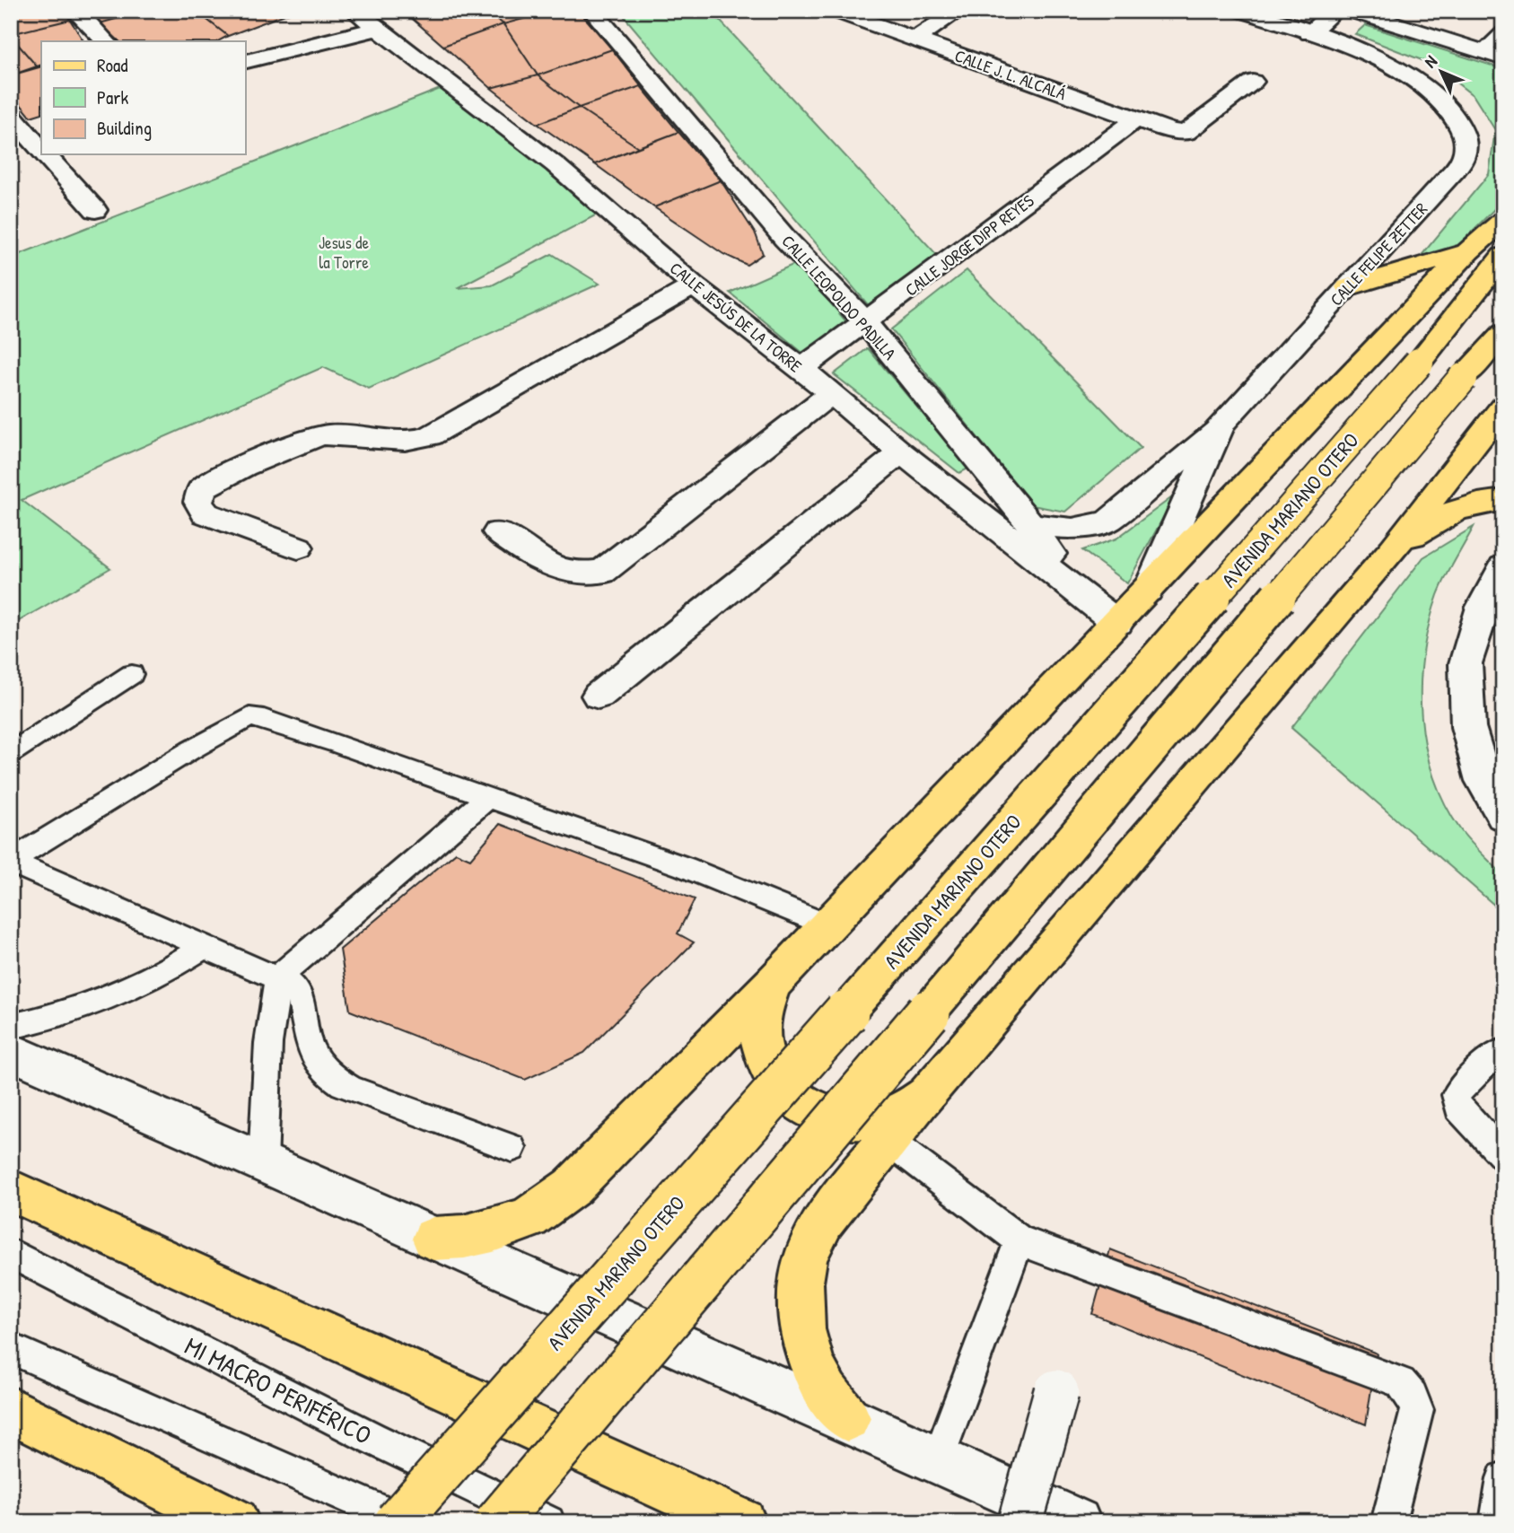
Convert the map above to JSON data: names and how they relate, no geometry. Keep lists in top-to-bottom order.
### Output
{
  "streets": {
    "main road": ["AVENIDA MARIANO OTERO"],
    "street": [
      "CALLE J. L. ALCALÁ",
      "CALLE JORGE DIPP REYES",
      "CALLE FELIPE ZETTER",
      "CALLE LEOPOLDO PADILLA",
      "CALLE JESÚS DE LA TORRE"
    ],
    "lane": ["MI MACRO PERIFÉRICO"]
  },
  "crossings": [
    ["CALLE J. L. ALCALÁ", "CALLE JORGE DIPP REYES"],
    ["CALLE JORGE DIPP REYES", "CALLE LEOPOLDO PADILLA"],
    ["CALLE JORGE DIPP REYES", "CALLE JESÚS DE LA TORRE"],
    ["CALLE LEOPOLDO PADILLA", "CALLE JESÚS DE LA TORRE"]
  ],
  "parks": ["Jesus de la Torre"],
  "legend": ["Road", "Park", "Building"],
  "north": "top left"
}
